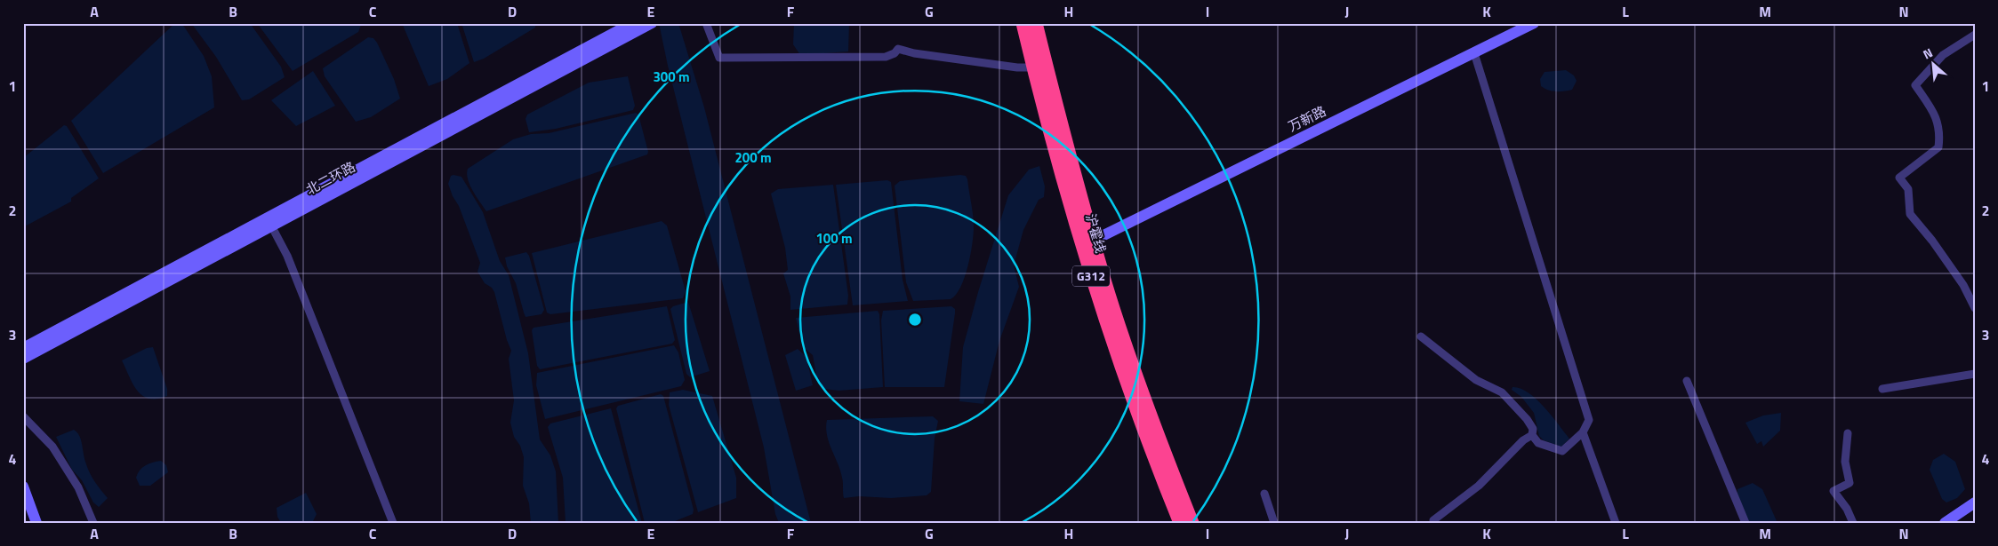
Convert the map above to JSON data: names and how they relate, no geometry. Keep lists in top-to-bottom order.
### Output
{
  "streets": {
    "highway": ["沪霍线", "G312"],
    "main road": ["万新路", "北二环路"]
  },
  "crossings": [
    ["万新路", "沪霍线"]
  ],
  "north": "top left",
  "grid": {
    "columns": [
      "A",
      "B",
      "C",
      "D",
      "E",
      "F",
      "G",
      "H",
      "I",
      "J",
      "K",
      "L",
      "M",
      "N"
    ],
    "rows": [
      "1",
      "2",
      "3",
      "4"
    ]
  },
  "rings": ["300 m", "200 m", "100 m"]
}
